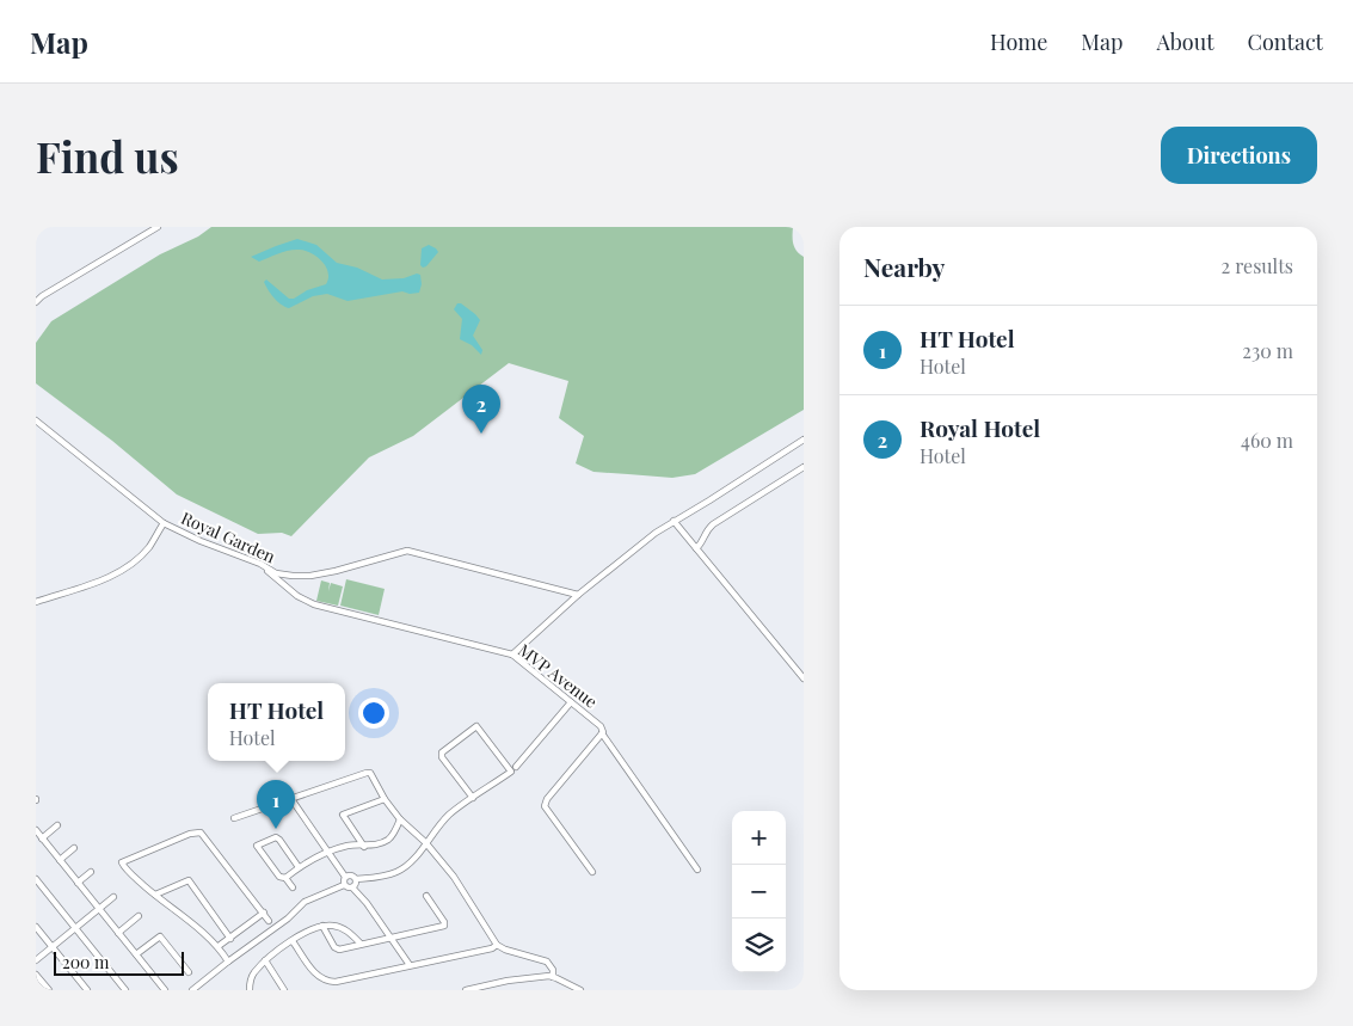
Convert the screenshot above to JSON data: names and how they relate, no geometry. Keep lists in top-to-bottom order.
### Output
{
  "streets": {
    "street": ["Royal Garden", "MVP Avenue"]
  },
  "crossings": [
    ["Royal Garden", "MVP Avenue"]
  ],
  "scale_bar": "200 m",
  "page": {
    "header": "Map",
    "nav": [
      "Home",
      "Map",
      "About",
      "Contact"
    ],
    "buttons": "Directions",
    "title": "Find us",
    "heading": ["Nearby", "2 results"],
    "list": [
      {
        "mark": "1",
        "name": "HT Hotel",
        "note": "Hotel",
        "value": "230 m"
      },
      {
        "mark": "2",
        "name": "Royal Hotel",
        "note": "Hotel",
        "value": "460 m"
      }
    ],
    "pins": ["2", "1"],
    "popup": ["HT Hotel", "Hotel"],
    "map_buttons": ["+", "−"],
    "scale": "200 m"
  }
}
